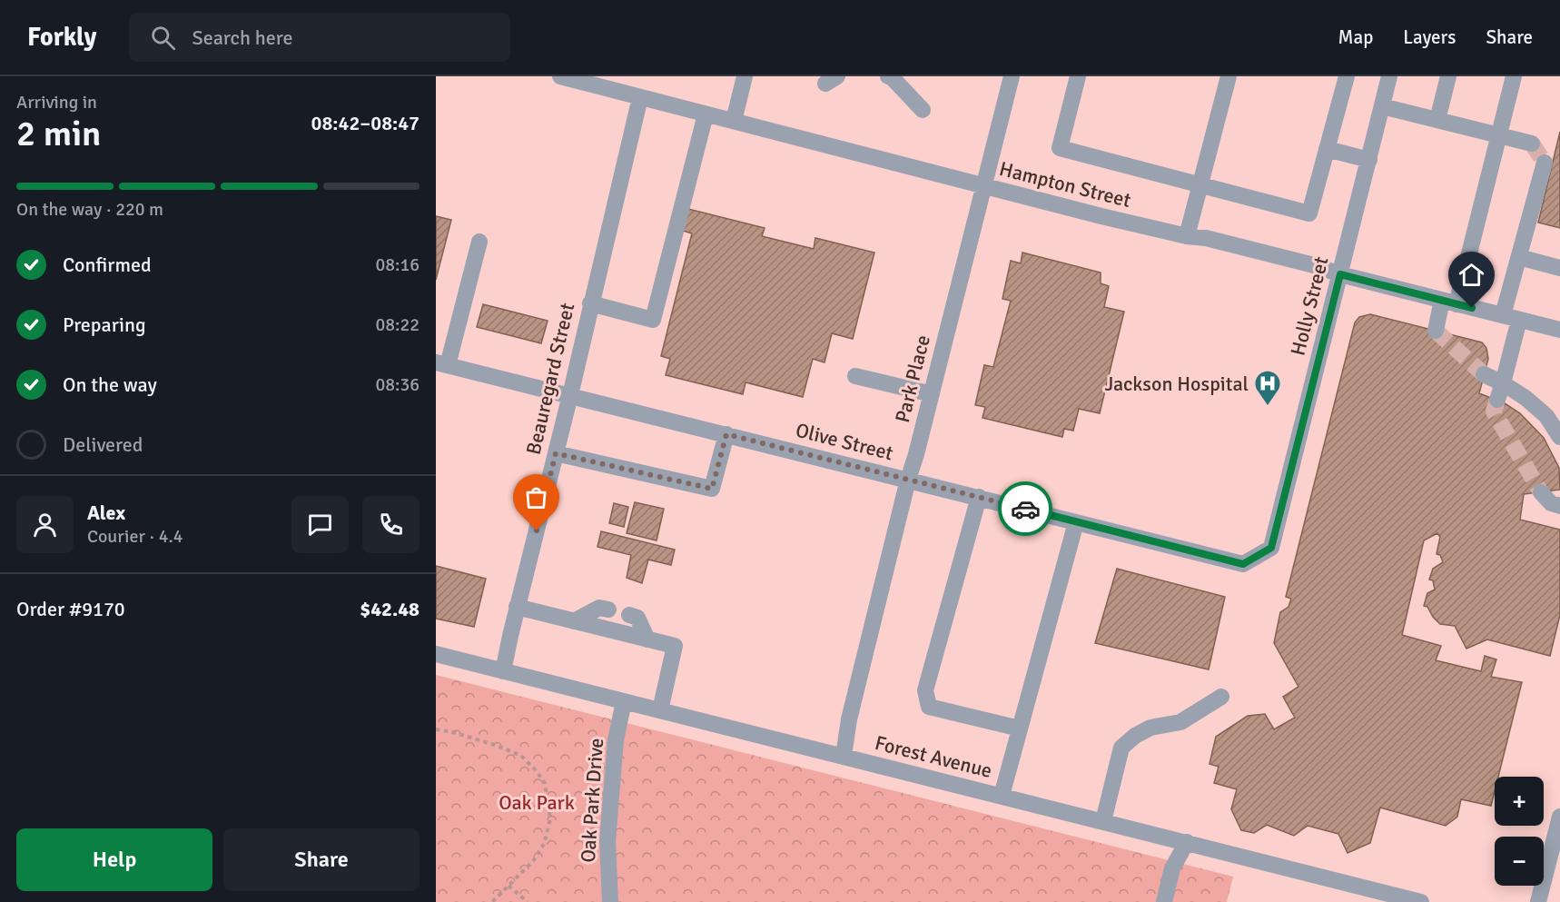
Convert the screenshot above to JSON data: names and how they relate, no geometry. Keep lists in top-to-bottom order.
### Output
{
  "streets": {
    "street": [
      "Hampton Street",
      "Holly Street",
      "Beauregard Street",
      "Park Place",
      "Olive Street",
      "Forest Avenue",
      "Oak Park Drive"
    ]
  },
  "crossings": [
    ["Hampton Street", "Holly Street"],
    ["Hampton Street", "Beauregard Street"],
    ["Hampton Street", "Park Place"],
    ["Holly Street", "Olive Street"],
    ["Beauregard Street", "Olive Street"],
    ["Beauregard Street", "Forest Avenue"],
    ["Park Place", "Olive Street"],
    ["Park Place", "Forest Avenue"],
    ["Forest Avenue", "Oak Park Drive"]
  ],
  "parks": ["Oak Park"],
  "places": {
    "hospital": ["Jackson Hospital"]
  },
  "page": {
    "header": "Forkly",
    "search": "Search here",
    "nav": ["Map", "Layers", "Share"],
    "heading": ["2 min", "Arriving in", "08:42–08:47"],
    "panel": [
      "Alex",
      "Courier · 4.4",
      "Order #9170",
      "$42.48"
    ],
    "bar": "On the way · 220 m",
    "list": [
      ["Confirmed", "08:16"],
      ["Preparing", "08:22"],
      ["On the way", "08:36"],
      "Delivered"
    ],
    "map_buttons": ["+", "−"],
    "buttons": ["Help", "Share"]
  }
}
